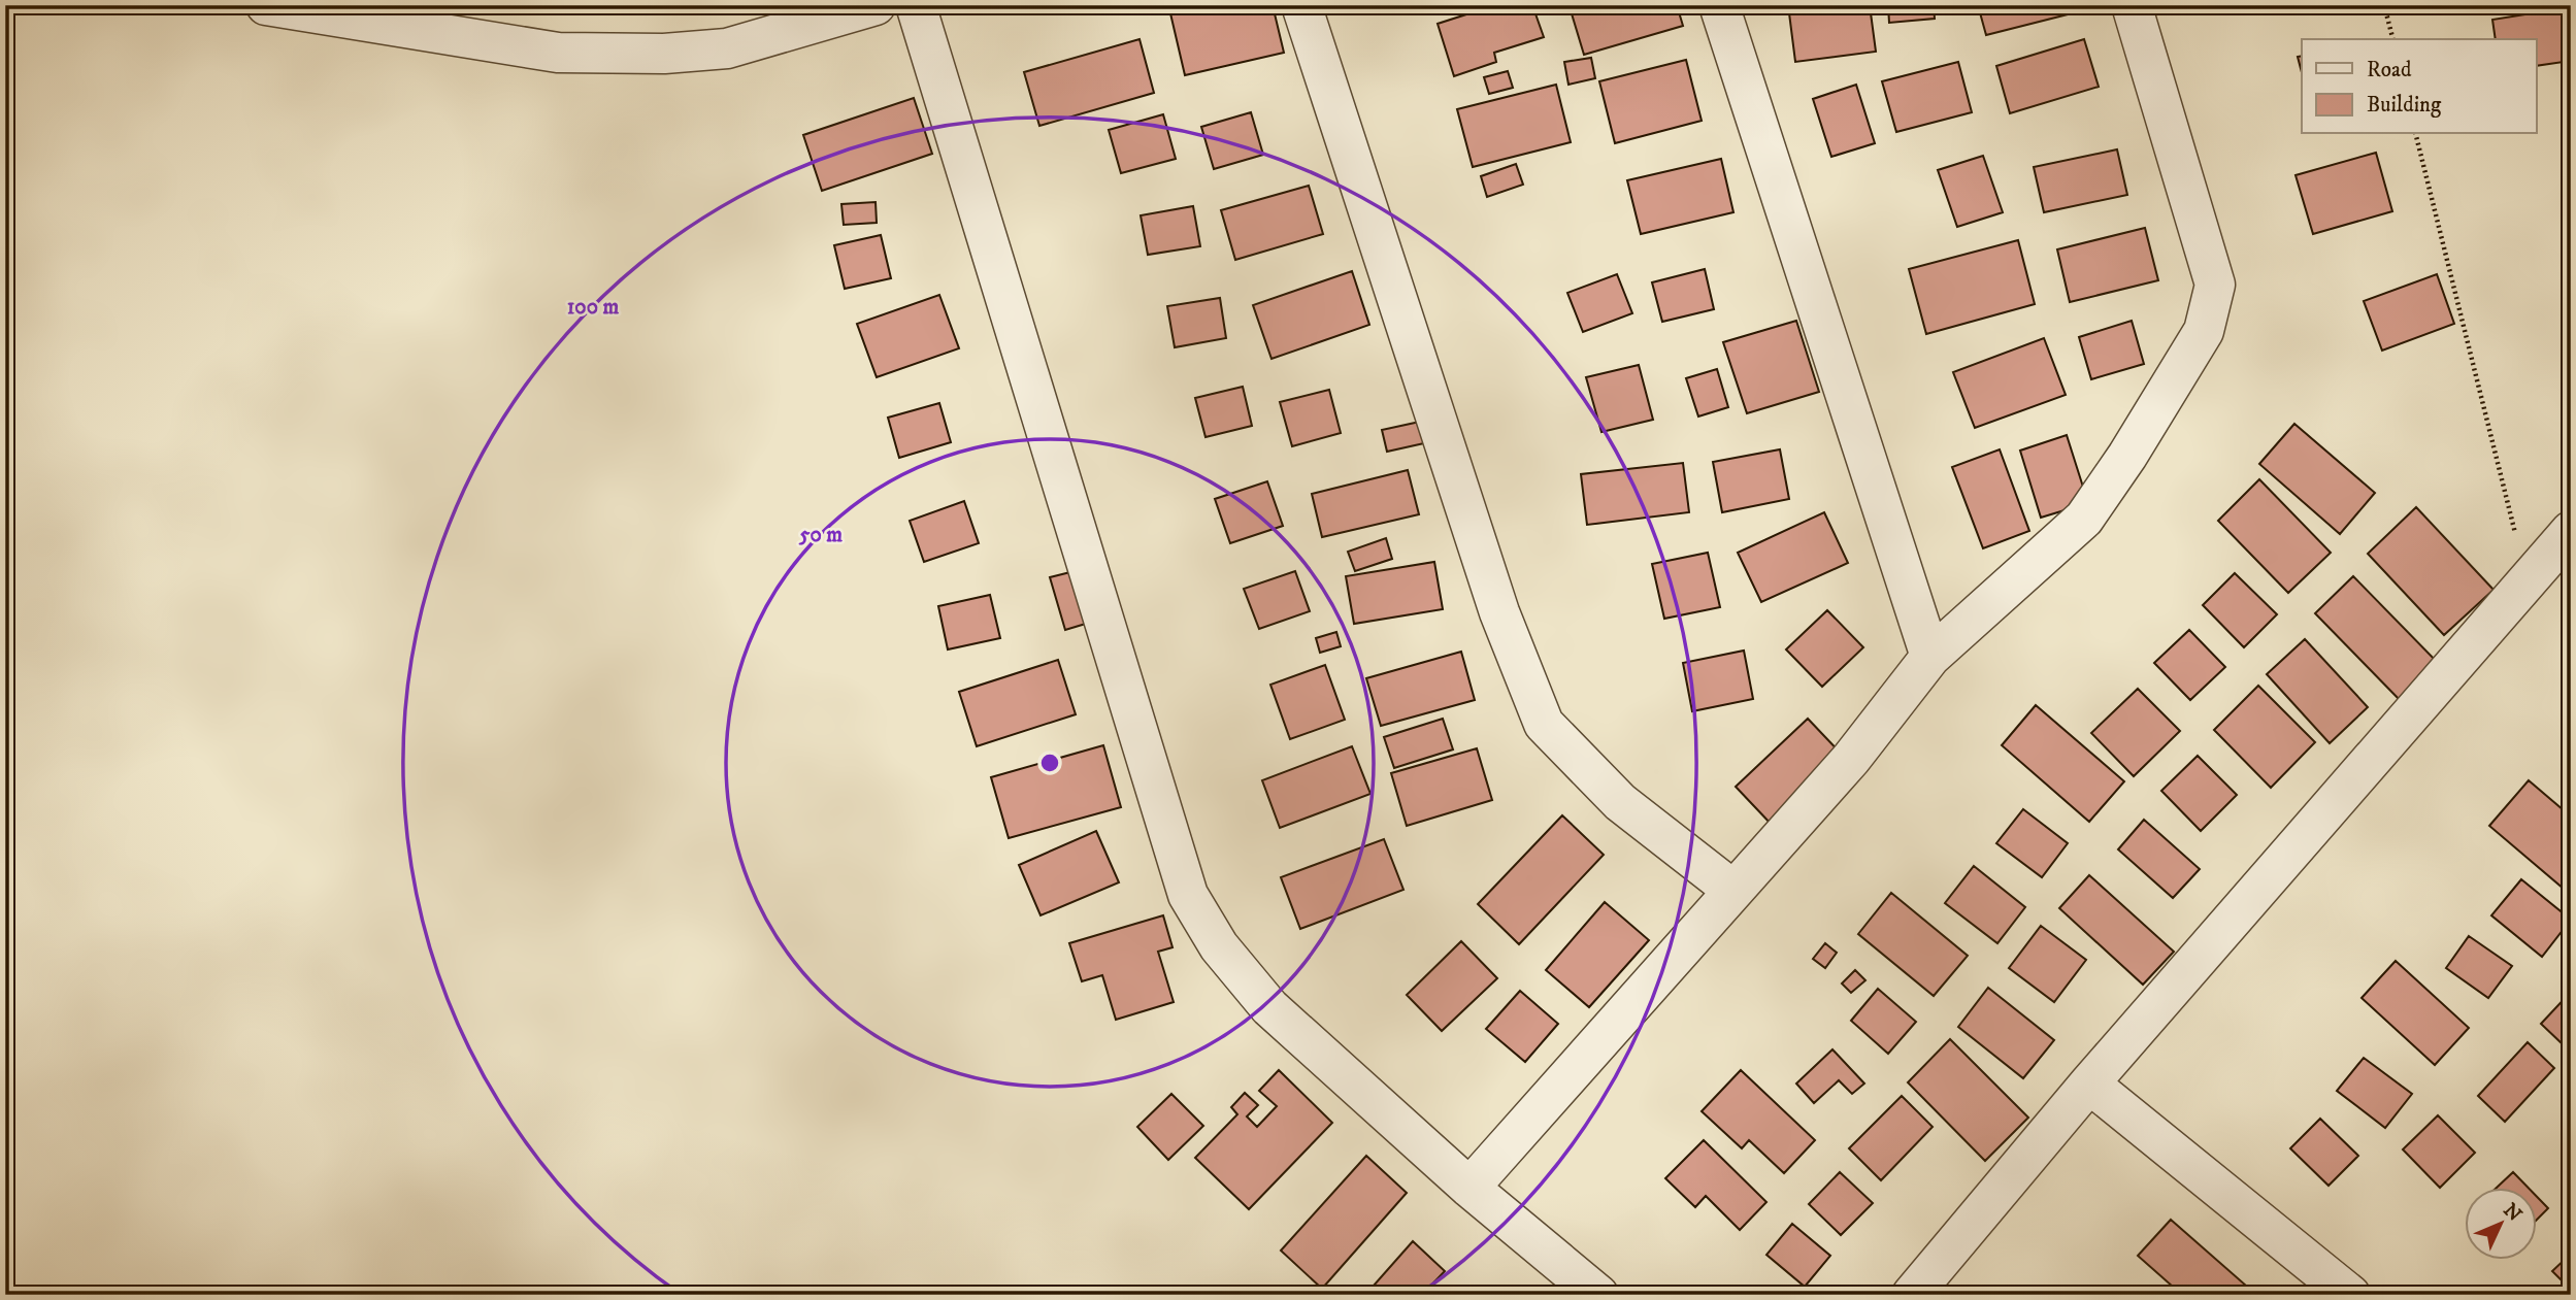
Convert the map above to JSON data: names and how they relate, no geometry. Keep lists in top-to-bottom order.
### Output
{
  "legend": ["Road", "Building"],
  "north": "top right",
  "rings": ["100 m", "50 m"]
}
